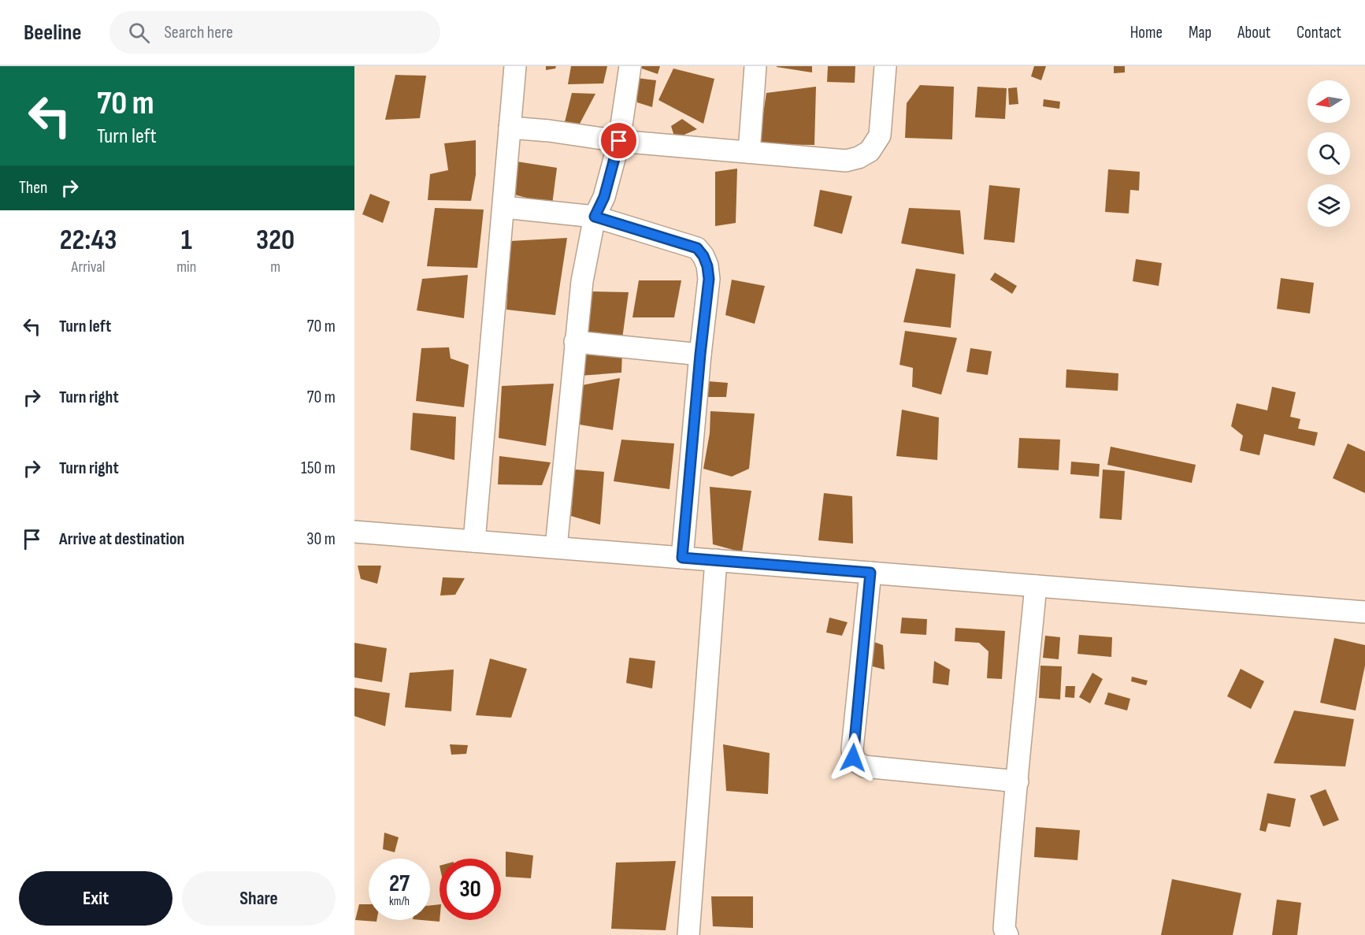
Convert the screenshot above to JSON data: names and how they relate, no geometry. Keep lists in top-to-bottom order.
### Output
{
  "north": "left",
  "page": {
    "header": "Beeline",
    "search": "Search here",
    "nav": [
      "Home",
      "Map",
      "About",
      "Contact"
    ],
    "turn": ["70 m", "Turn left"],
    "then": "Then",
    "eta": [
      "22:43",
      "Arrival",
      "1",
      "min",
      "320",
      "m"
    ],
    "list": [
      {
        "name": "Turn left",
        "value": "70 m"
      },
      {
        "name": "Turn right",
        "value": "70 m"
      },
      {
        "name": "Turn right",
        "value": "150 m"
      },
      {
        "name": "Arrive at destination",
        "value": "30 m"
      }
    ],
    "speed": "27 km/h",
    "limit": "30",
    "buttons": ["Exit", "Share"]
  }
}
